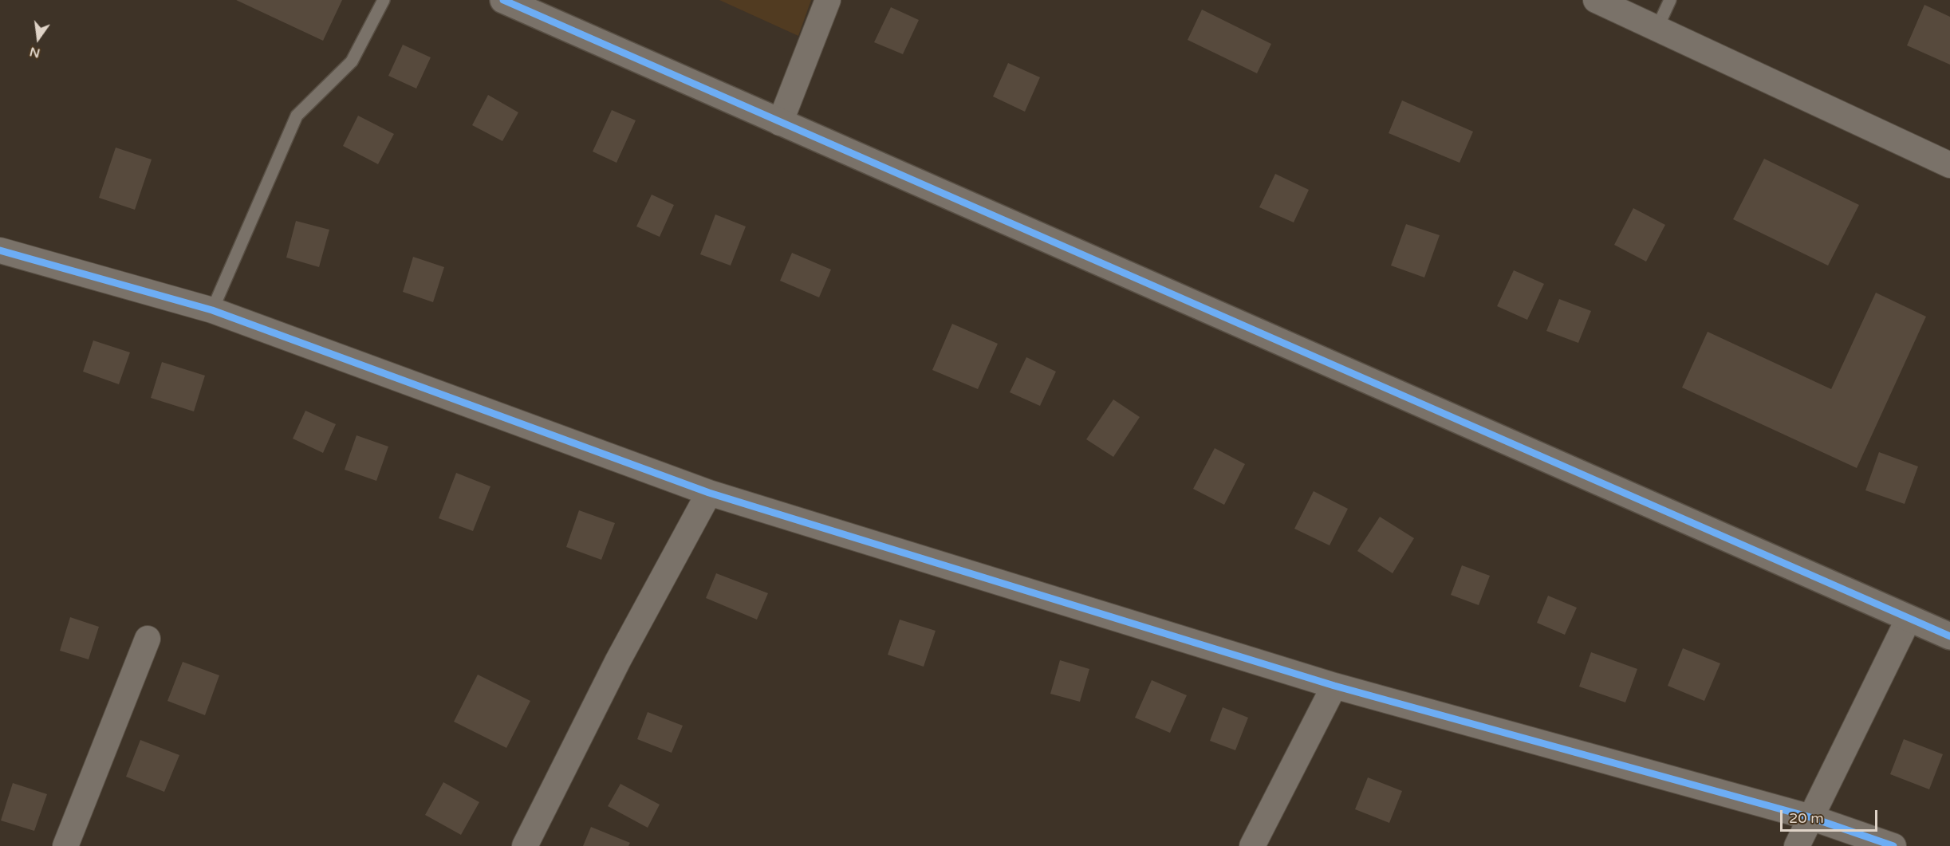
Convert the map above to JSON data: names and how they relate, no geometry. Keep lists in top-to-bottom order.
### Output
{
  "scale_bar": "20 m",
  "north": "bottom"
}
